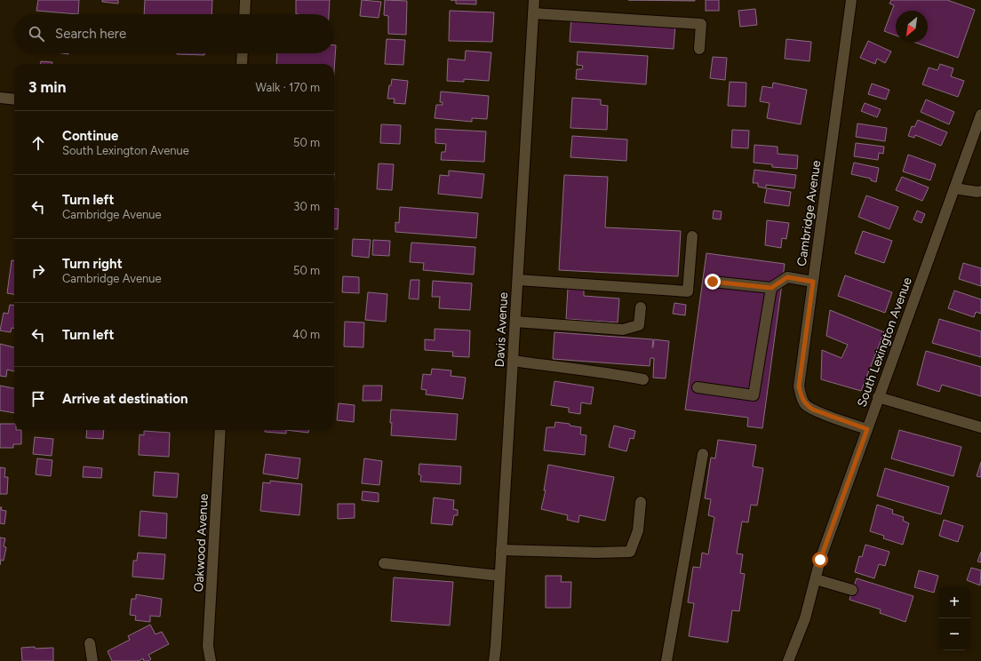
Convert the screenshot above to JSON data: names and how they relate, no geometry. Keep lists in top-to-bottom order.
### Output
{
  "streets": {
    "street": [
      "Cambridge Avenue",
      "Davis Avenue",
      "South Lexington Avenue",
      "Oakwood Avenue"
    ]
  },
  "crossings": [
    ["Cambridge Avenue", "South Lexington Avenue"]
  ],
  "north": "bottom left",
  "page": {
    "search": "Search here",
    "heading": ["3 min", "Walk · 170 m"],
    "list": [
      ["Continue", "South Lexington Avenue", "50 m"],
      ["Turn left", "Cambridge Avenue", "30 m"],
      ["Turn right", "Cambridge Avenue", "50 m"],
      ["Turn left", "40 m"],
      "Arrive at destination"
    ],
    "map_buttons": ["+", "−"]
  }
}
